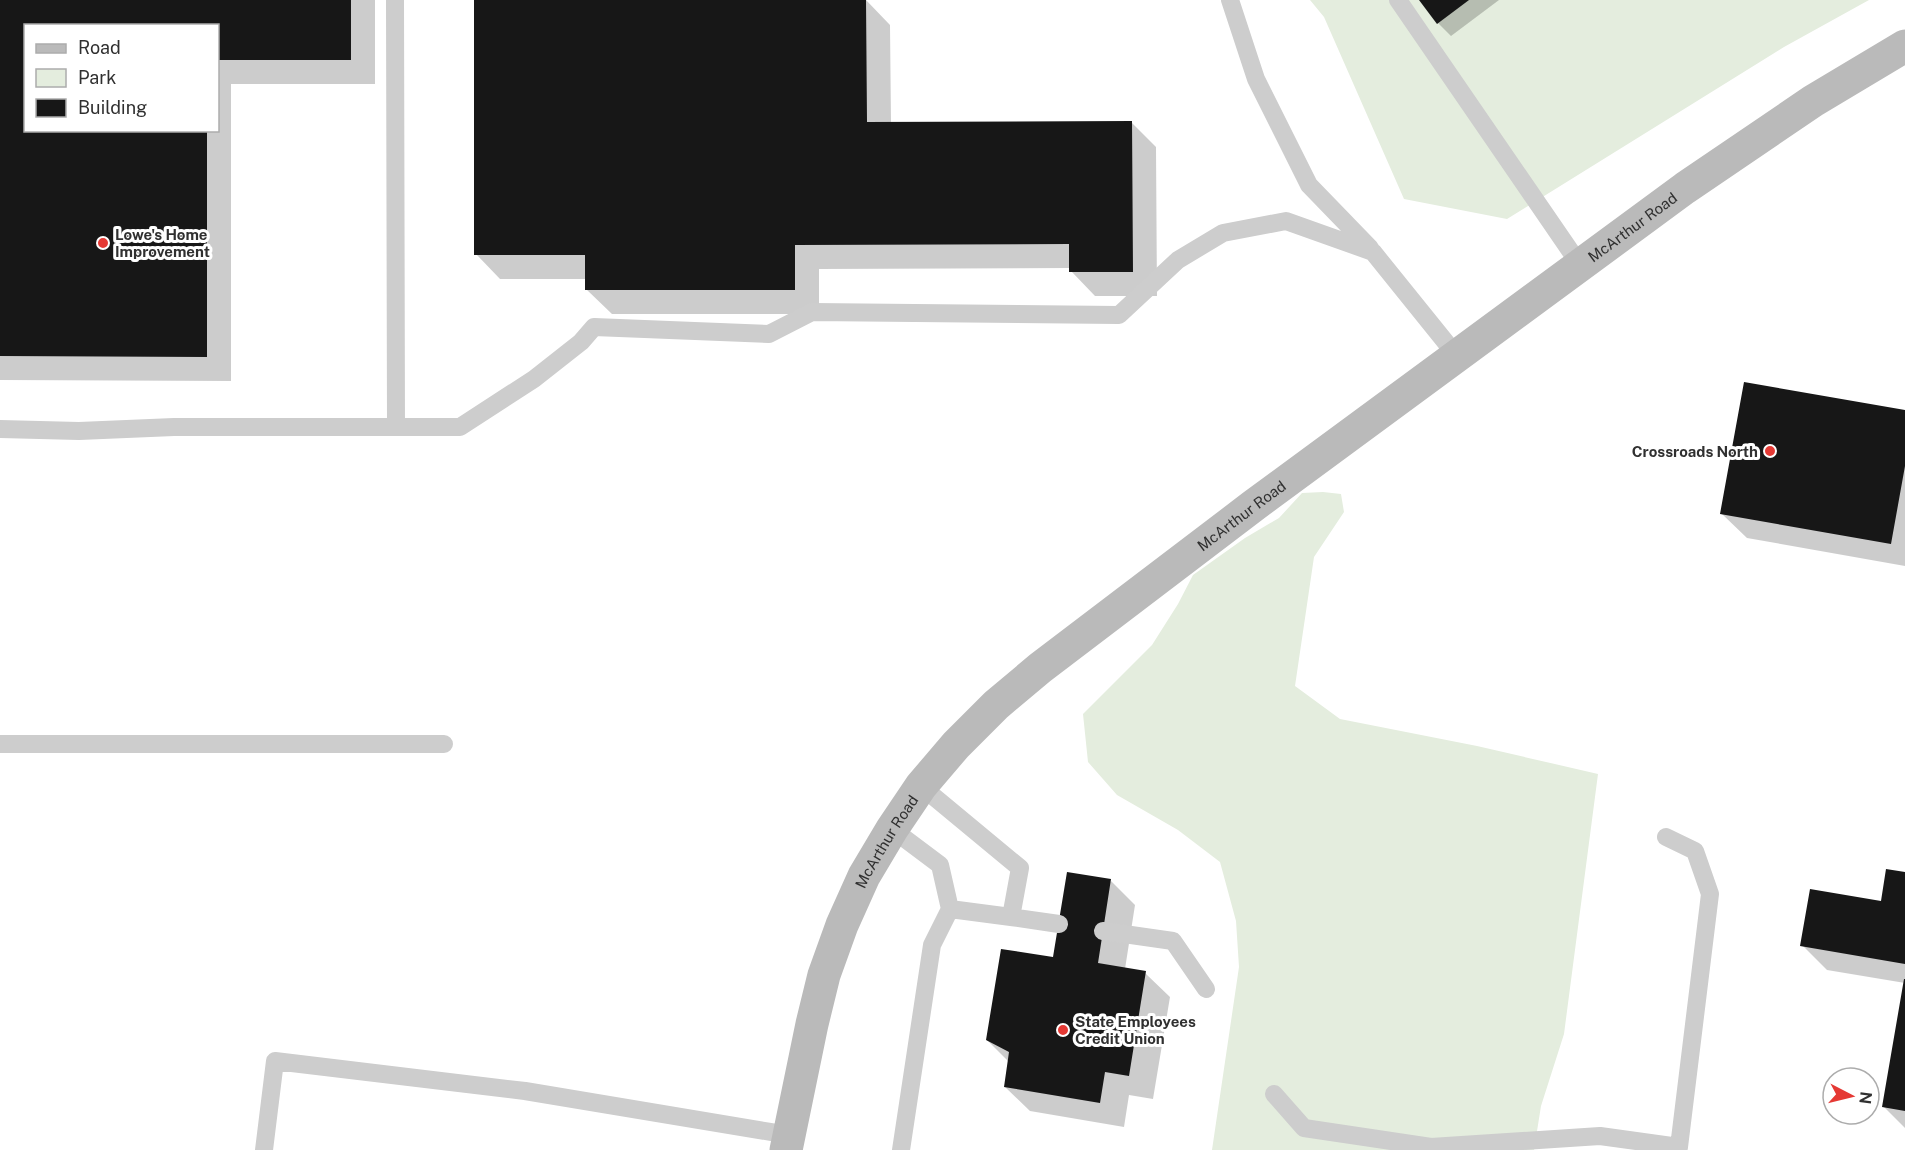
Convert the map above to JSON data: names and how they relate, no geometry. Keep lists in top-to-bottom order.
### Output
{
  "streets": {
    "main road": ["McArthur Road"]
  },
  "places": ["Lowe's Home Improvement", "Crossroads North", "State Employees Credit Union"],
  "legend": ["Road", "Park", "Building"],
  "north": "right"
}
